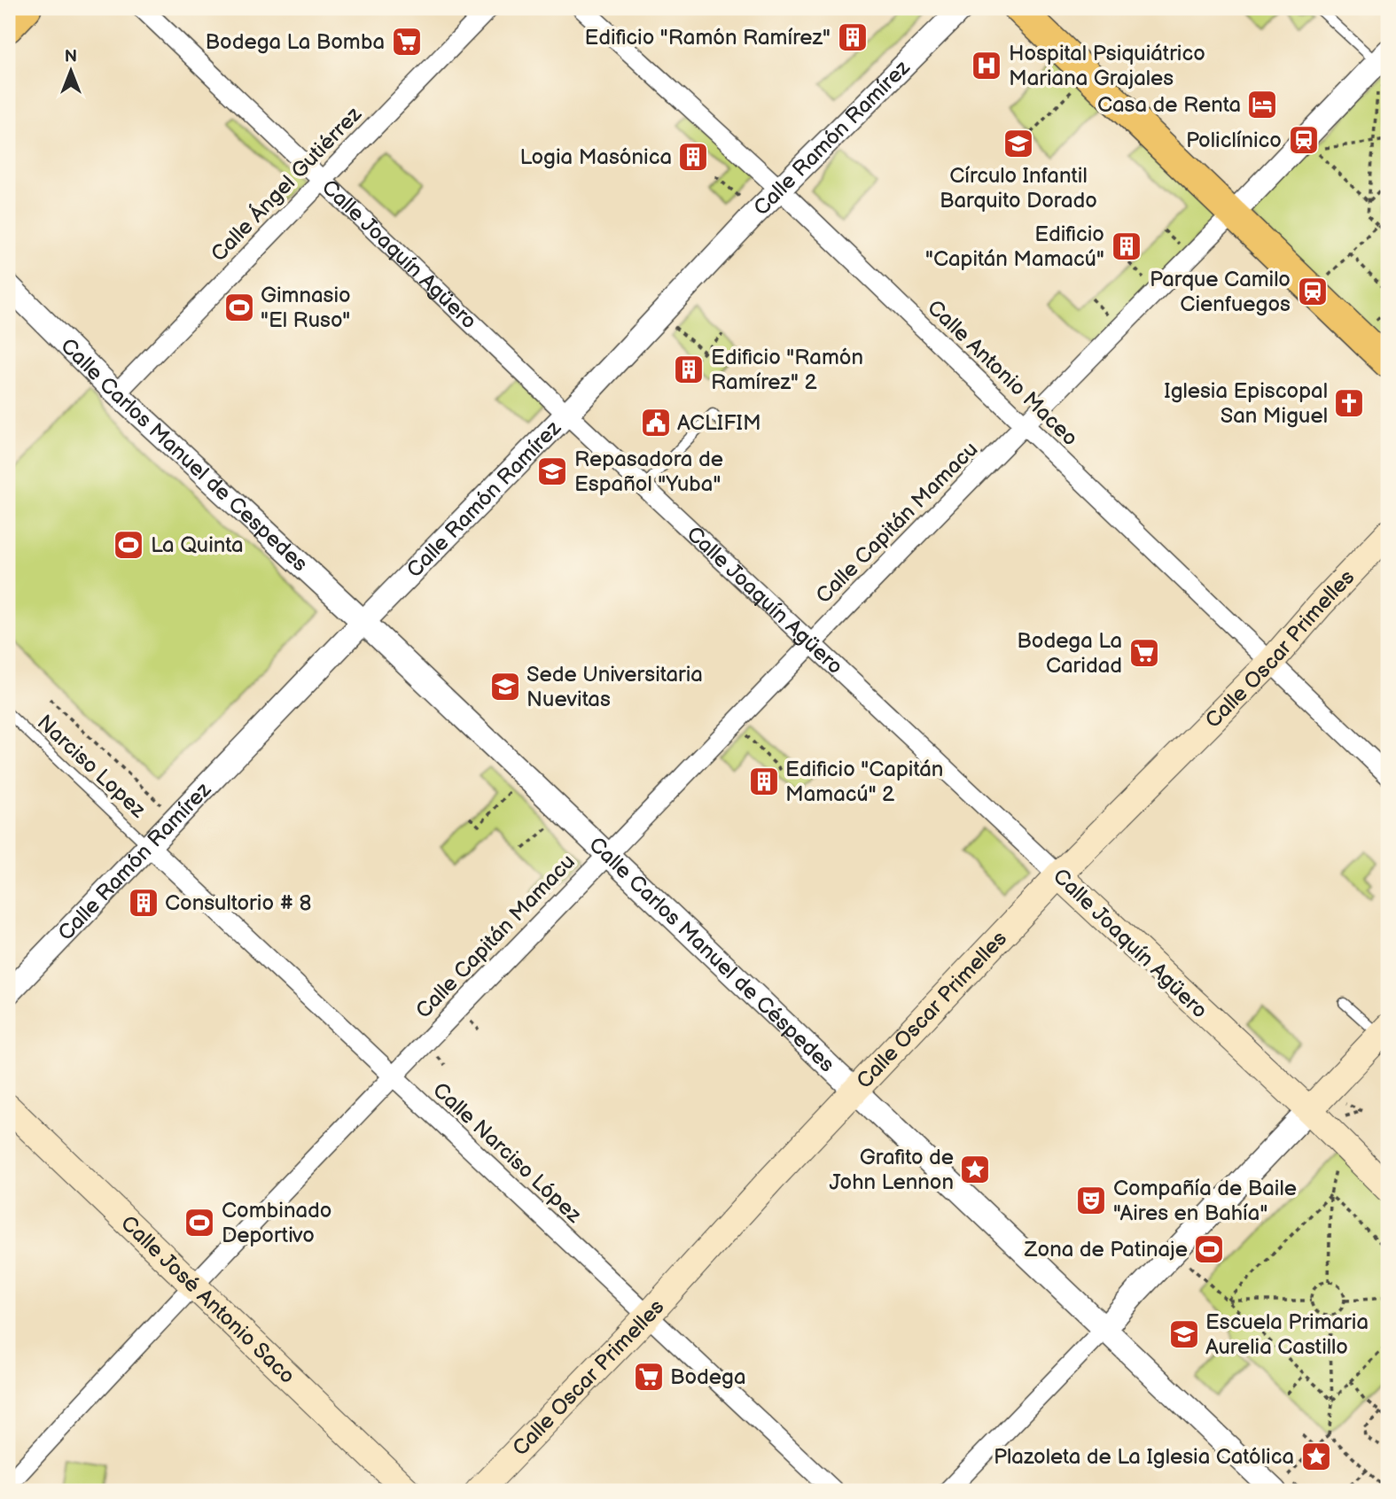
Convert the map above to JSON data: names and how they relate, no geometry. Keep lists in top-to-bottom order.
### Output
{
  "streets": {
    "main road": ["Calle Joaquín Agüero", "Calle Oscar Primelles", "Calle José Antonio Saco"],
    "street": [
      "Calle Ramón Ramírez",
      "Calle Ángel Gutiérrez",
      "Calle Antonio Maceo",
      "Calle Carlos Manuel de Cespedes",
      "Calle Capitán Mamacu",
      "Calle Carlos Manuel de Céspedes",
      "Calle Narciso López"
    ],
    "lane": ["Narciso Lopez"]
  },
  "crossings": [
    ["Calle Ramón Ramírez", "Calle Joaquín Agüero"],
    ["Calle Ramón Ramírez", "Calle Antonio Maceo"],
    ["Calle Ramón Ramírez", "Calle Carlos Manuel de Cespedes"],
    ["Calle Ramón Ramírez", "Narciso Lopez"],
    ["Calle Ramón Ramírez", "Calle Carlos Manuel de Céspedes"],
    ["Calle Ramón Ramírez", "Calle Narciso López"],
    ["Calle Ángel Gutiérrez", "Calle Joaquín Agüero"],
    ["Calle Ángel Gutiérrez", "Calle Carlos Manuel de Cespedes"],
    ["Calle Joaquín Agüero", "Calle Capitán Mamacu"],
    ["Calle Joaquín Agüero", "Calle Oscar Primelles"],
    ["Calle Antonio Maceo", "Calle Capitán Mamacu"],
    ["Calle Antonio Maceo", "Calle Oscar Primelles"],
    ["Calle Carlos Manuel de Cespedes", "Calle Carlos Manuel de Céspedes"],
    ["Calle Capitán Mamacu", "Calle Carlos Manuel de Céspedes"],
    ["Calle Capitán Mamacu", "Calle Narciso López"],
    ["Calle Capitán Mamacu", "Calle José Antonio Saco"],
    ["Calle Oscar Primelles", "Calle Carlos Manuel de Céspedes"],
    ["Calle Oscar Primelles", "Calle Narciso López"],
    ["Narciso Lopez", "Calle Narciso López"]
  ],
  "places": {
    "building": [
      "Edificio \"Ramón Ramírez\"",
      "Logia Masónica",
      "Edificio \"Capitán Mamacú\"",
      "Edificio \"Ramón Ramírez\" 2",
      "Edificio \"Capitán Mamacú\" 2",
      "Consultorio # 8"
    ],
    "supermarket": ["Bodega La Bomba", "Bodega La Caridad", "Bodega"],
    "hospital": ["Hospital Psiquiátrico Mariana Grajales"],
    "hotel": ["Casa de Renta"],
    "station": ["Policlínico", "Parque Camilo Cienfuegos"],
    "school or university": [
      "Círculo Infantil Barquito Dorado",
      "Repasadora de Español \"Yuba\"",
      "Sede Universitaria Nuevitas",
      "Escuela Primaria Aurelia Castillo"
    ],
    "sports": [
      "Gimnasio \"El Ruso\"",
      "La Quinta",
      "Combinado Deportivo",
      "Zona de Patinaje"
    ],
    "church": ["Iglesia Episcopal San Miguel"],
    "public building": ["ACLIFIM"],
    "place": ["Grafito de John Lennon", "Plazoleta de La Iglesia Católica"],
    "theatre": ["Compañía de Baile \"Aires en Bahía\""]
  },
  "north": "top"
}
